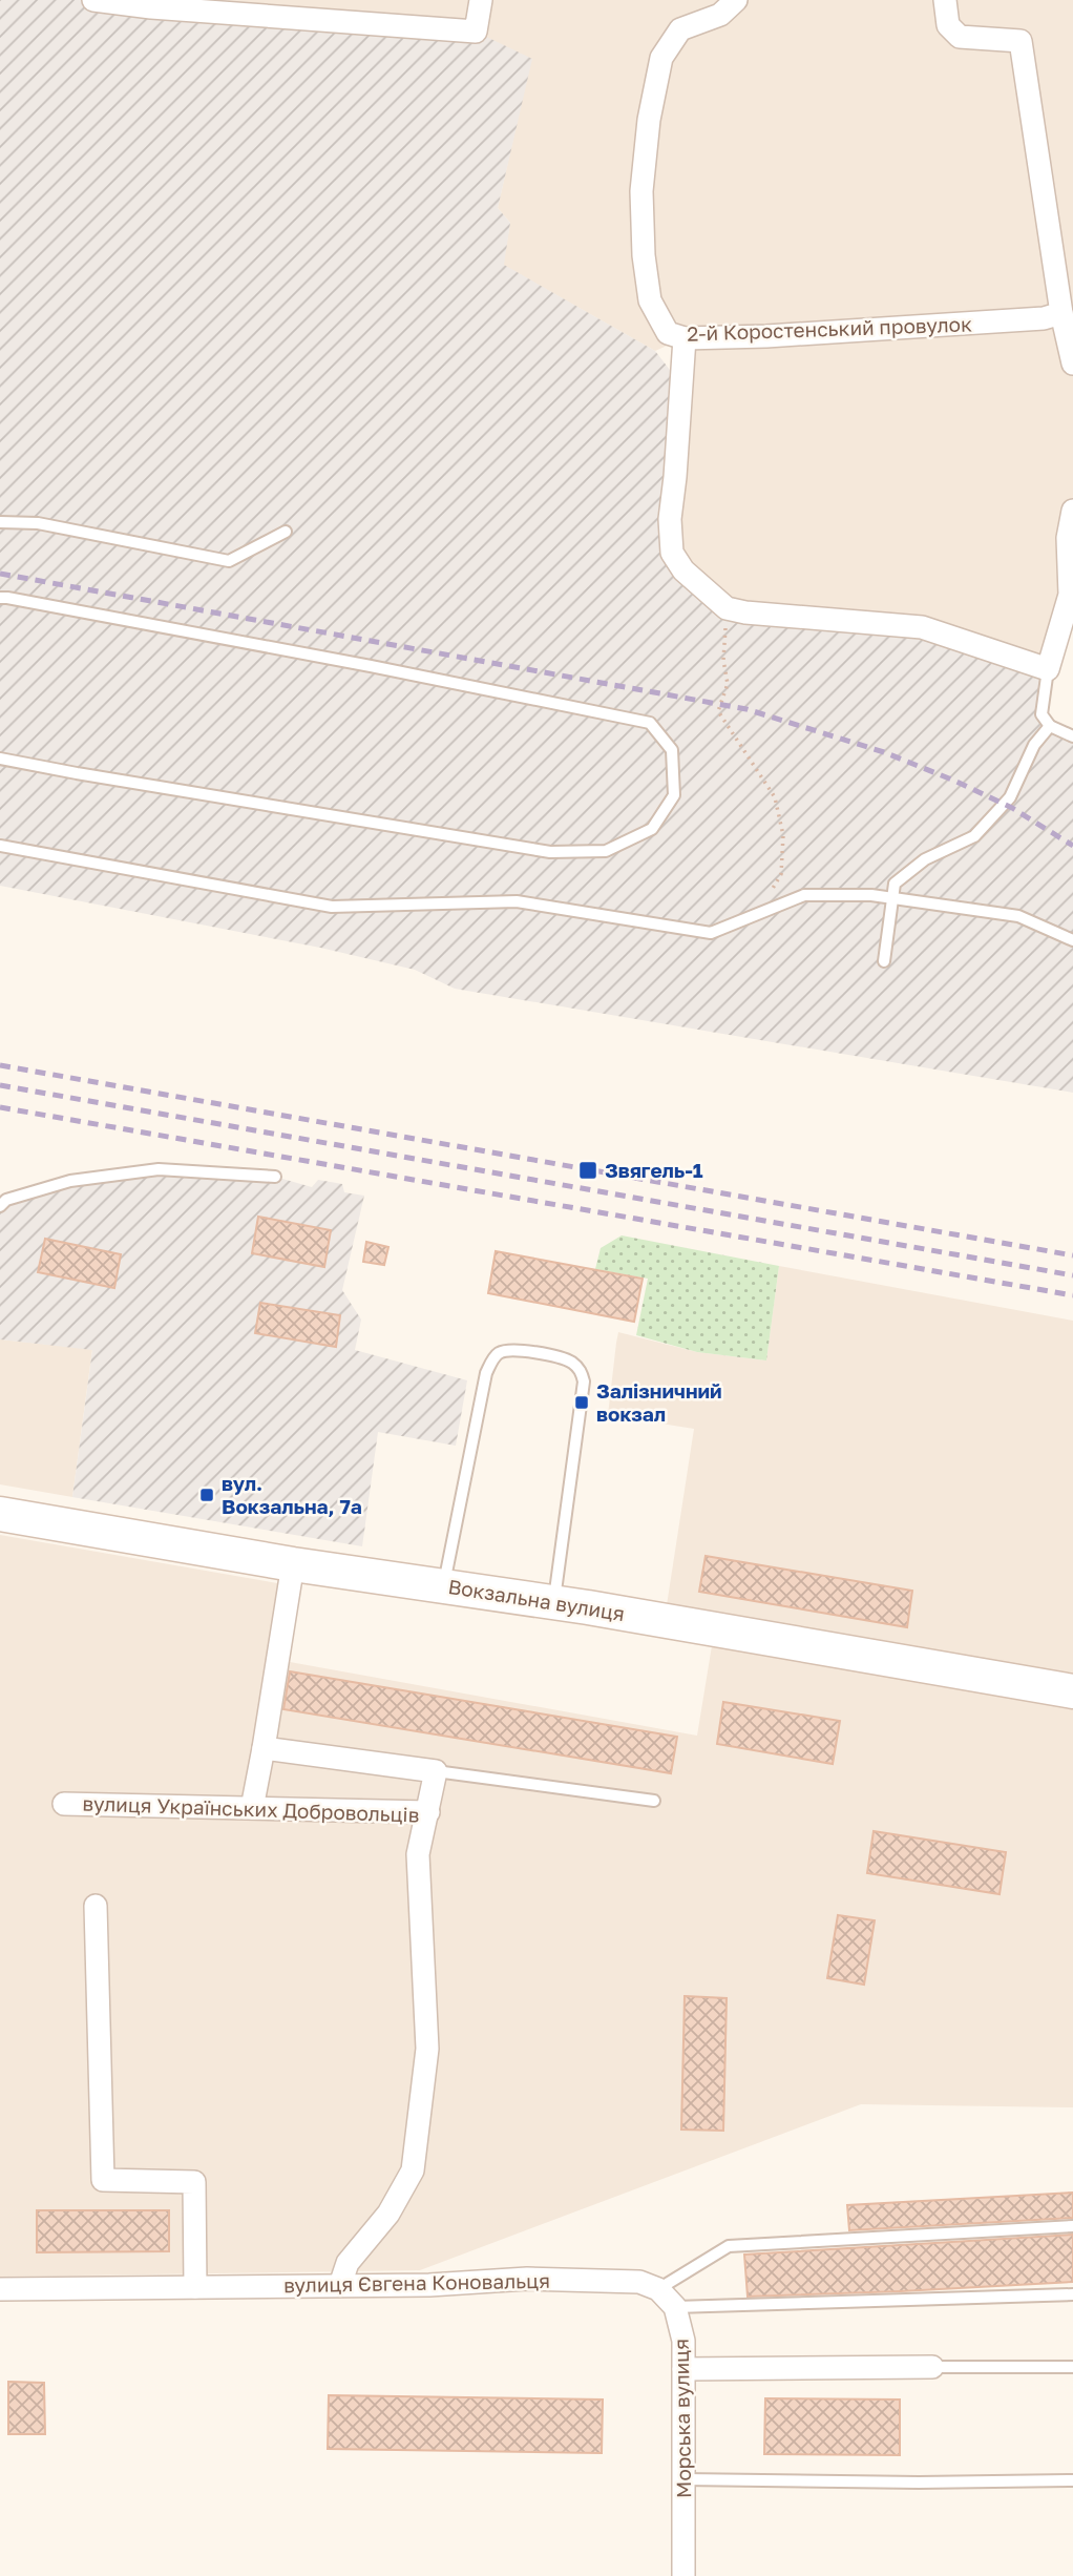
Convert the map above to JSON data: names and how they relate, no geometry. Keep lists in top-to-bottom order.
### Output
{
  "streets": {
    "street": [
      "2-й Коростенський провулок",
      "Вокзальна вулиця",
      "вулиця Українських Добровольців",
      "вулиця Євгена Коновальця",
      "Морська вулиця"
    ]
  },
  "crossings": [
    ["вулиця Українських Добровольців", "вулиця Євгена Коновальця"]
  ],
  "places": {
    "transit": ["Звягель-1", "Залізничний вокзал", "вул. Вокзальна, 7а"]
  }
}
